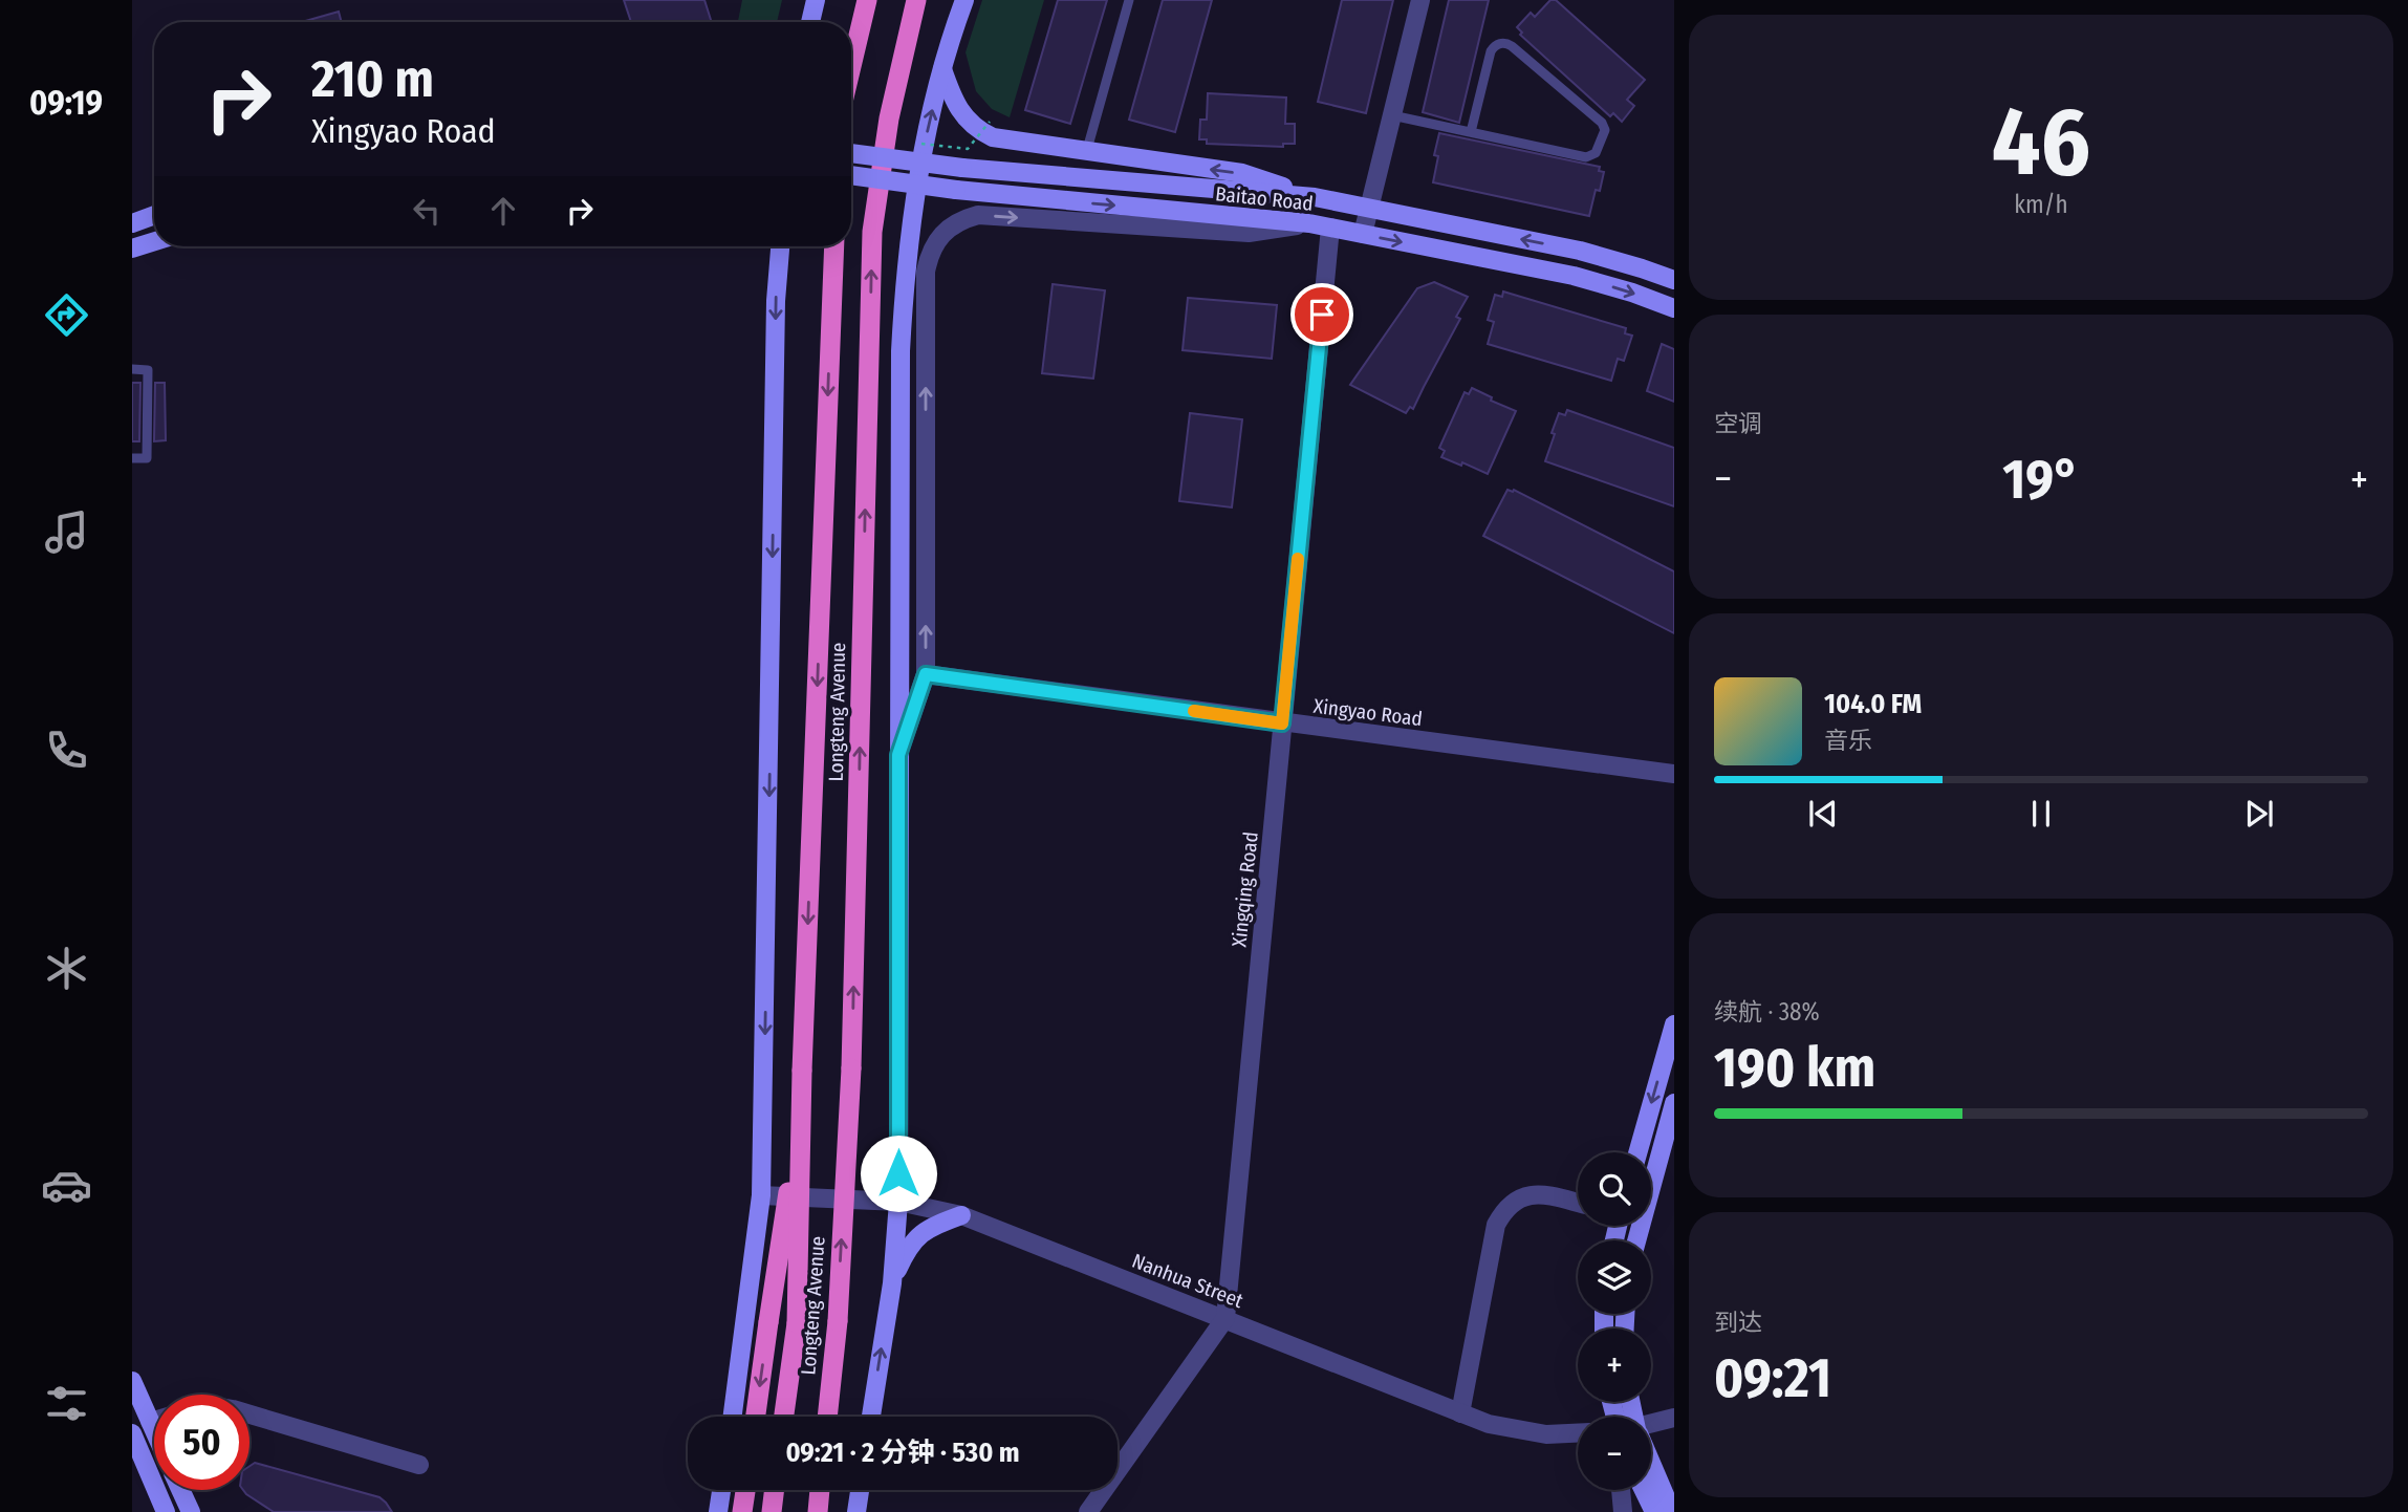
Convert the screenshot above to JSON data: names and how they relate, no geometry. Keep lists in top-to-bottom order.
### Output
{
  "streets": {
    "highway": ["Longteng Avenue"],
    "main road": ["Baitao Road"],
    "street": ["Xingyao Road", "Xingqing Road", "Nanhua Street"]
  },
  "crossings": [
    ["Baitao Road", "Xingqing Road"],
    ["Xingyao Road", "Xingqing Road"],
    ["Xingqing Road", "Nanhua Street"]
  ],
  "page": {
    "tabs": "09:19",
    "tile": [
      ["46", "km/h"],
      "空调",
      ["续航 · 38%", "190 km"],
      ["到达", "09:21"]
    ],
    "turn": ["210 m", "Xingyao Road"],
    "heat": ["−", "19°", "+"],
    "song": ["104.0 FM", "音乐"],
    "map_buttons": ["+", "−"],
    "limit": "50",
    "trip": "09:21 · 2 分钟 · 530 m"
  }
}
